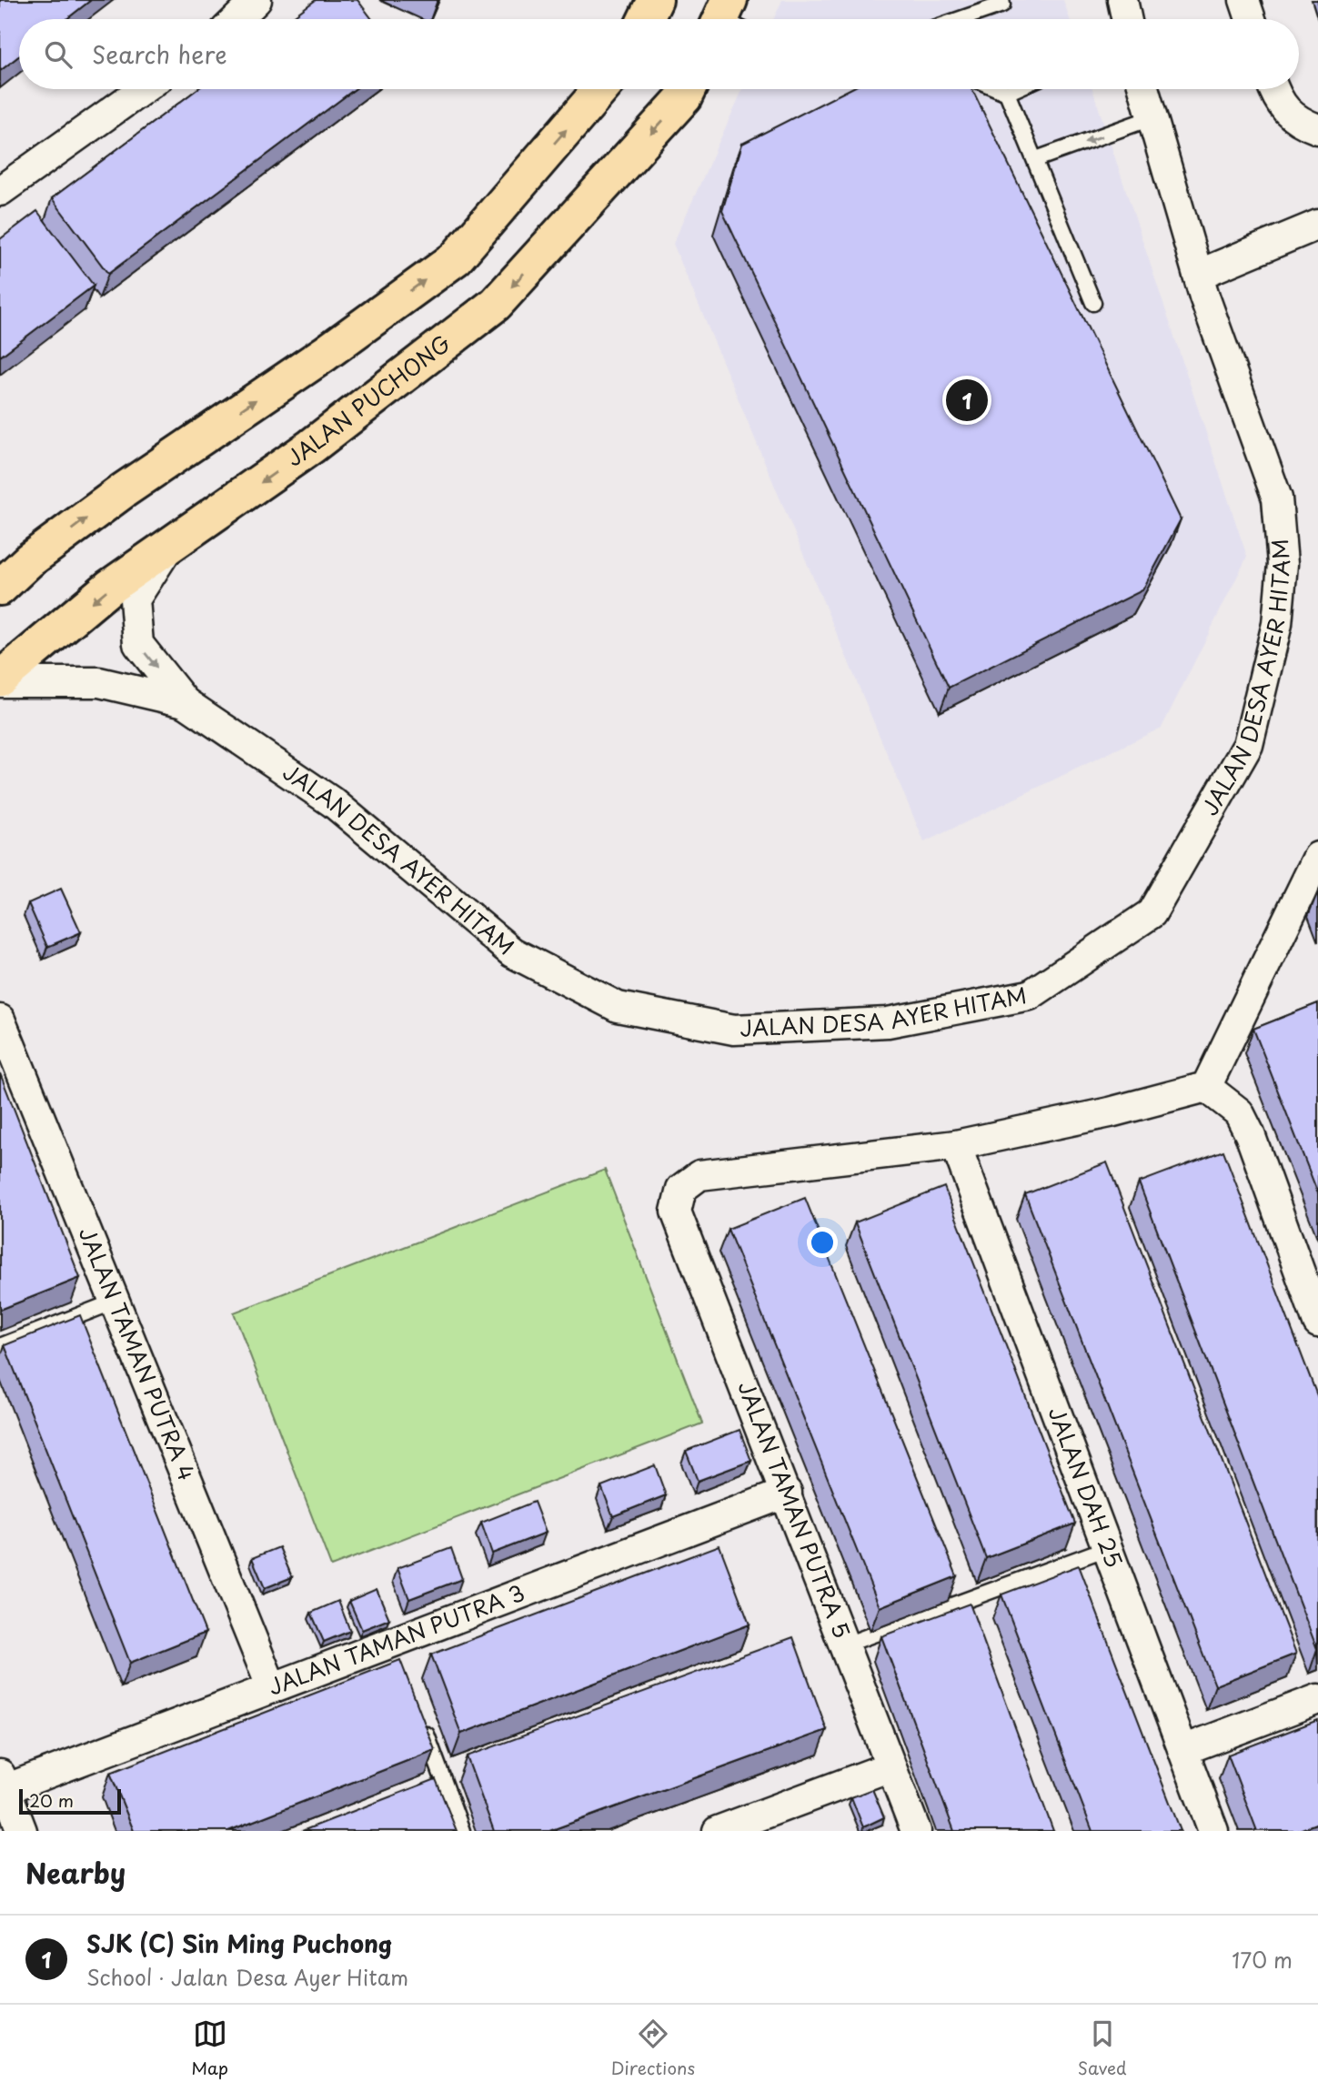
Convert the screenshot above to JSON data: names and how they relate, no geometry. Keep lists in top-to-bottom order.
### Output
{
  "streets": {
    "main road": ["JALAN PUCHONG"],
    "street": [
      "JALAN DESA AYER HITAM",
      "JALAN TAMAN PUTRA 4",
      "JALAN DAH 25",
      "JALAN TAMAN PUTRA 5",
      "JALAN TAMAN PUTRA 3"
    ]
  },
  "crossings": [
    ["JALAN PUCHONG", "JALAN DESA AYER HITAM"],
    ["JALAN TAMAN PUTRA 4", "JALAN TAMAN PUTRA 3"],
    ["JALAN DAH 25", "JALAN TAMAN PUTRA 5"],
    ["JALAN TAMAN PUTRA 5", "JALAN TAMAN PUTRA 3"]
  ],
  "scale_bar": "20 m",
  "page": {
    "search": "Search here",
    "pins": "1",
    "scale": "20 m",
    "heading": "Nearby",
    "list": [
      {
        "mark": "1",
        "name": "SJK (C) Sin Ming Puchong",
        "note": "School · Jalan Desa Ayer Hitam",
        "value": "170 m"
      }
    ],
    "nav": ["Map", "Directions", "Saved"]
  }
}
